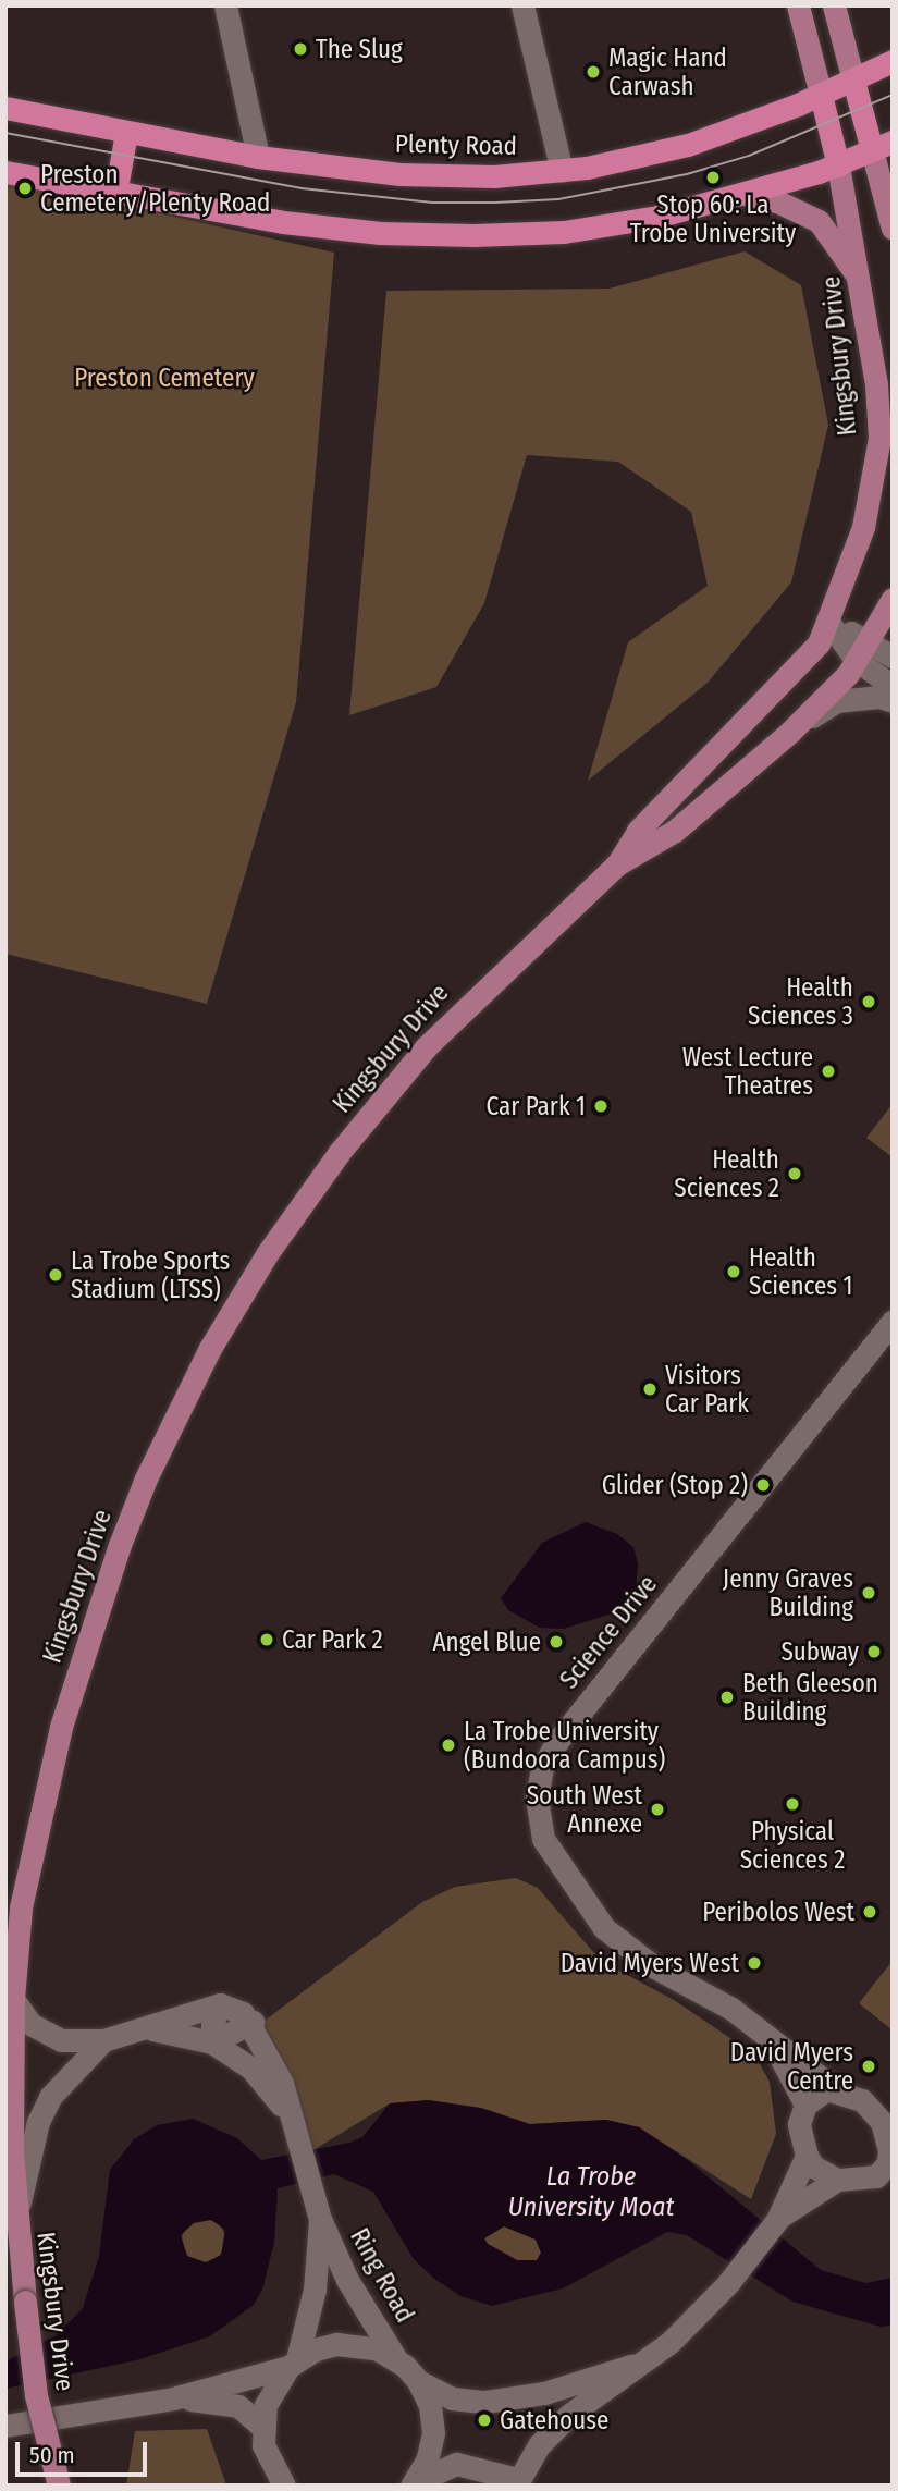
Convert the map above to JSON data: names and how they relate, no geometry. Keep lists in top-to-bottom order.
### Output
{
  "streets": {
    "highway": ["Plenty Road"],
    "main road": ["Kingsbury Drive"],
    "street": ["Science Drive", "Ring Road"]
  },
  "crossings": [
    ["Kingsbury Drive", "Ring Road"]
  ],
  "water": ["La Trobe University Moat"],
  "parks": ["Preston Cemetery"],
  "places": [
    "The Slug",
    "Magic Hand Carwash",
    "Stop 60: La Trobe University",
    "Preston Cemetery/Plenty Road",
    "Health Sciences 3",
    "West Lecture Theatres",
    "Car Park 1",
    "Health Sciences 2",
    "Health Sciences 1",
    "La Trobe Sports Stadium (LTSS)",
    "Visitors Car Park",
    "Glider (Stop 2)",
    "Jenny Graves Building",
    "Car Park 2",
    "Angel Blue",
    "Subway",
    "Beth Gleeson Building",
    "La Trobe University (Bundoora Campus)",
    "Physical Sciences 2",
    "South West Annexe",
    "Peribolos West",
    "David Myers West",
    "David Myers Centre",
    "Gatehouse"
  ],
  "scale_bar": "50 m"
}
